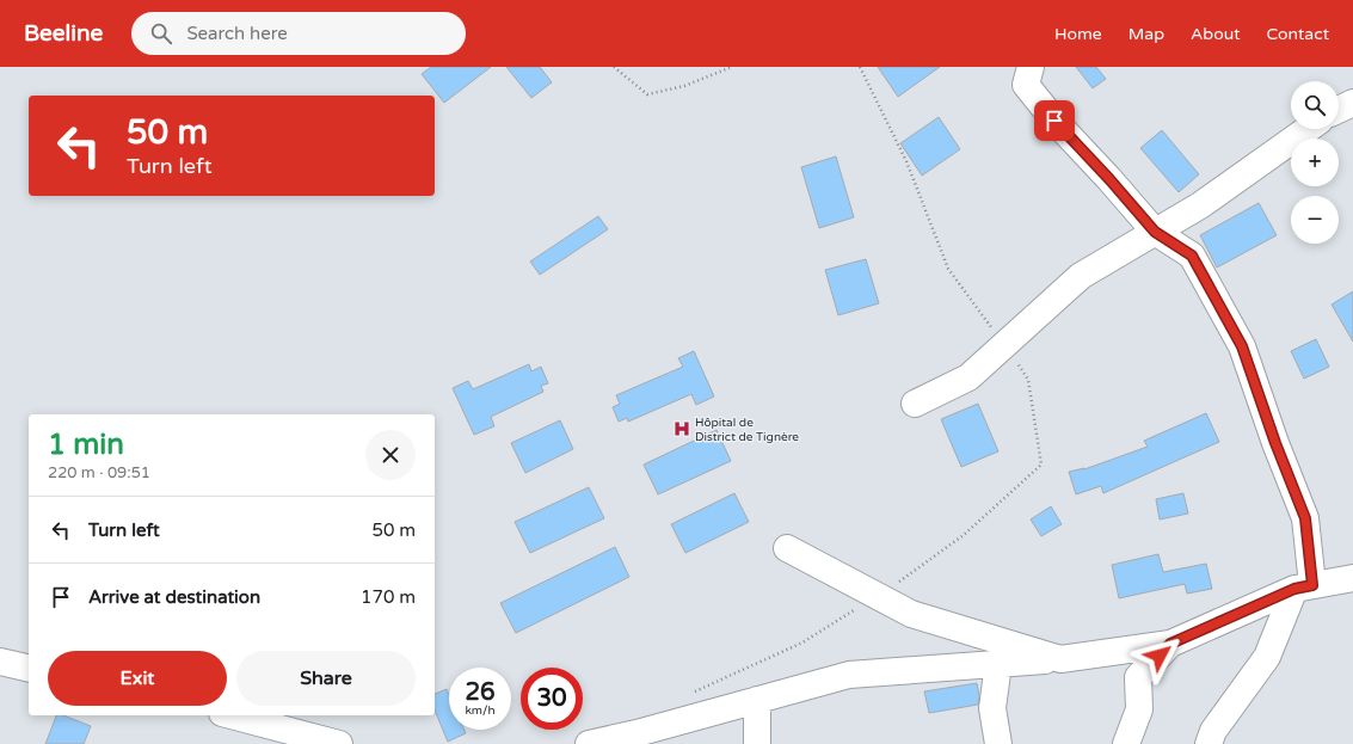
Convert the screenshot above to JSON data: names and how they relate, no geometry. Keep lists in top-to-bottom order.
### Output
{
  "places": {
    "hospital": ["Hôpital de District de Tignère"]
  },
  "page": {
    "header": "Beeline",
    "search": "Search here",
    "nav": [
      "Home",
      "Map",
      "About",
      "Contact"
    ],
    "map_buttons": ["+", "−"],
    "turn": ["50 m", "Turn left"],
    "heading": ["1 min", "220 m · 09:51"],
    "list": [
      {
        "name": "Turn left",
        "value": "50 m"
      },
      {
        "name": "Arrive at destination",
        "value": "170 m"
      }
    ],
    "buttons": ["Exit", "Share"],
    "speed": "26 km/h",
    "limit": "30"
  }
}
